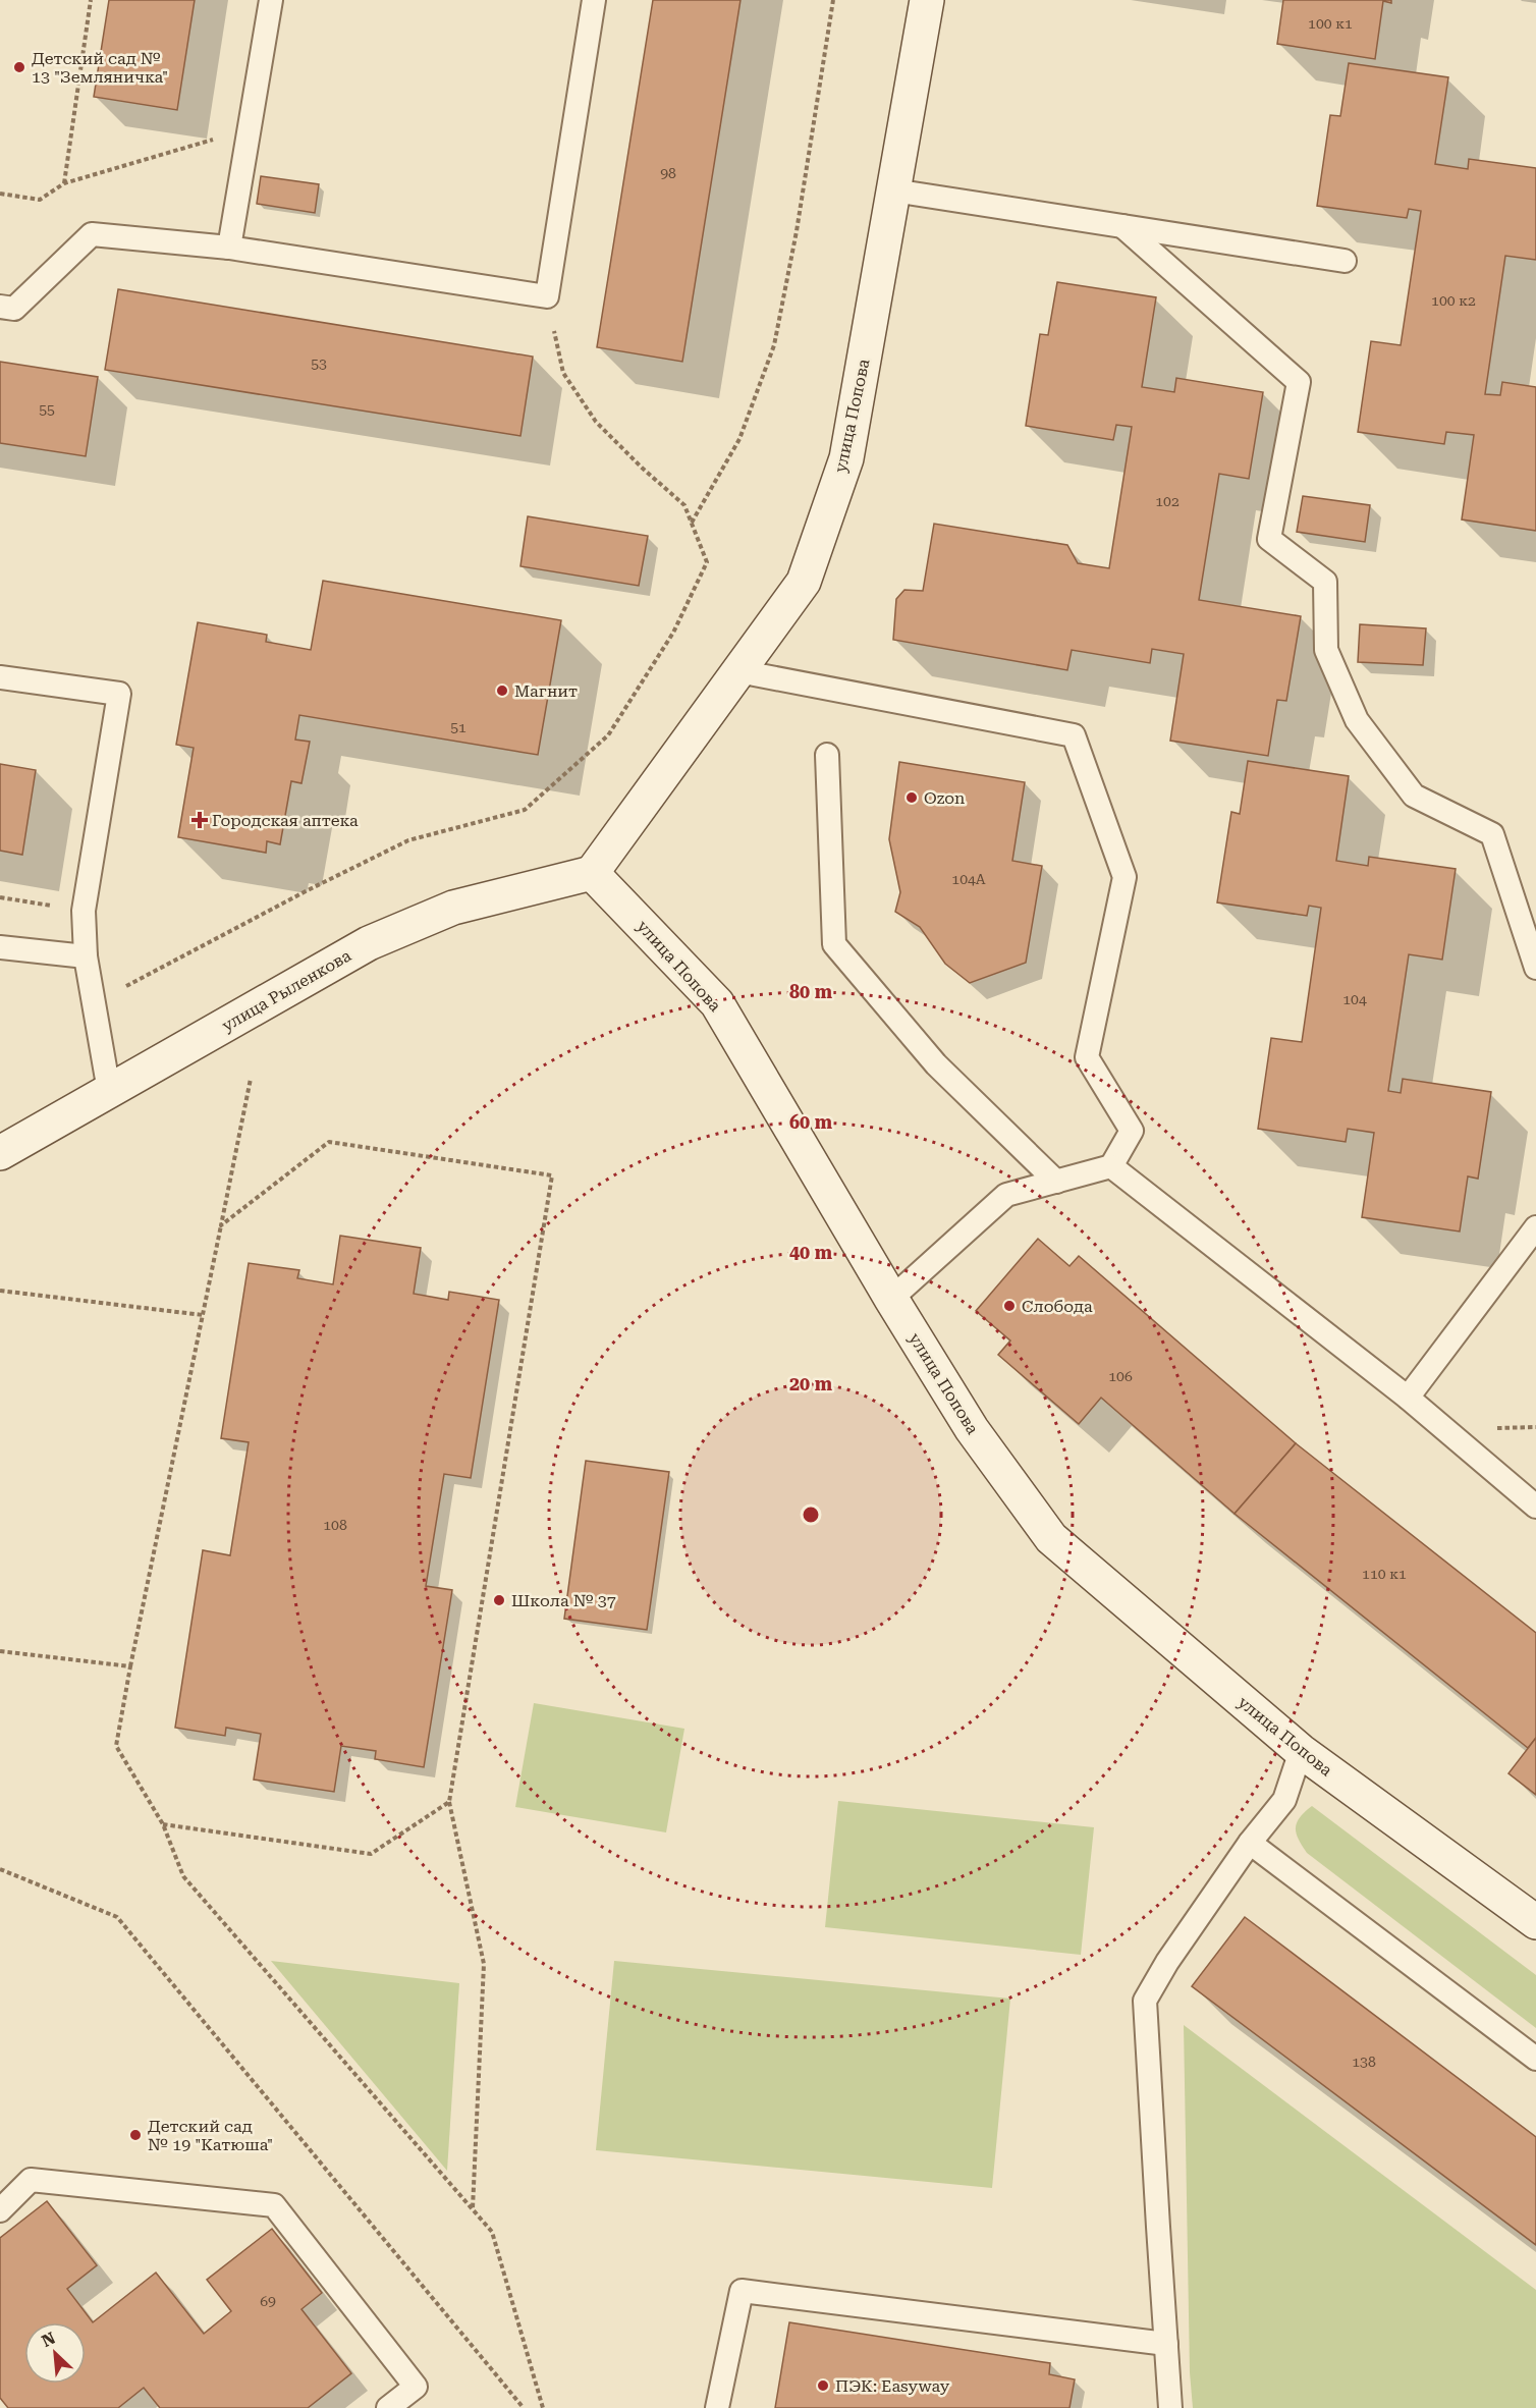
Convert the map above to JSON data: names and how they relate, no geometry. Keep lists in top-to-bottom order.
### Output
{
  "streets": {
    "street": ["улица Попова", "улица Рыленкова"]
  },
  "crossings": [
    ["улица Попова", "улица Рыленкова"]
  ],
  "places": {
    "other": [
      "Детский сад № 13 \"Земляничка\"",
      "Магнит",
      "Ozon",
      "Слобода",
      "Школа № 37",
      "Детский сад № 19 \"Катюша\"",
      "ПЭК: Easyway"
    ],
    "health": ["Городская аптека"]
  },
  "house_numbers": [
    "100 к1",
    "98",
    "100 к2",
    "53",
    "55",
    "102",
    "51",
    "104А",
    "104",
    "106",
    "108",
    "110 к1",
    "138",
    "69"
  ],
  "north": "top left",
  "rings": [
    "80 m",
    "60 m",
    "40 m",
    "20 m"
  ]
}
